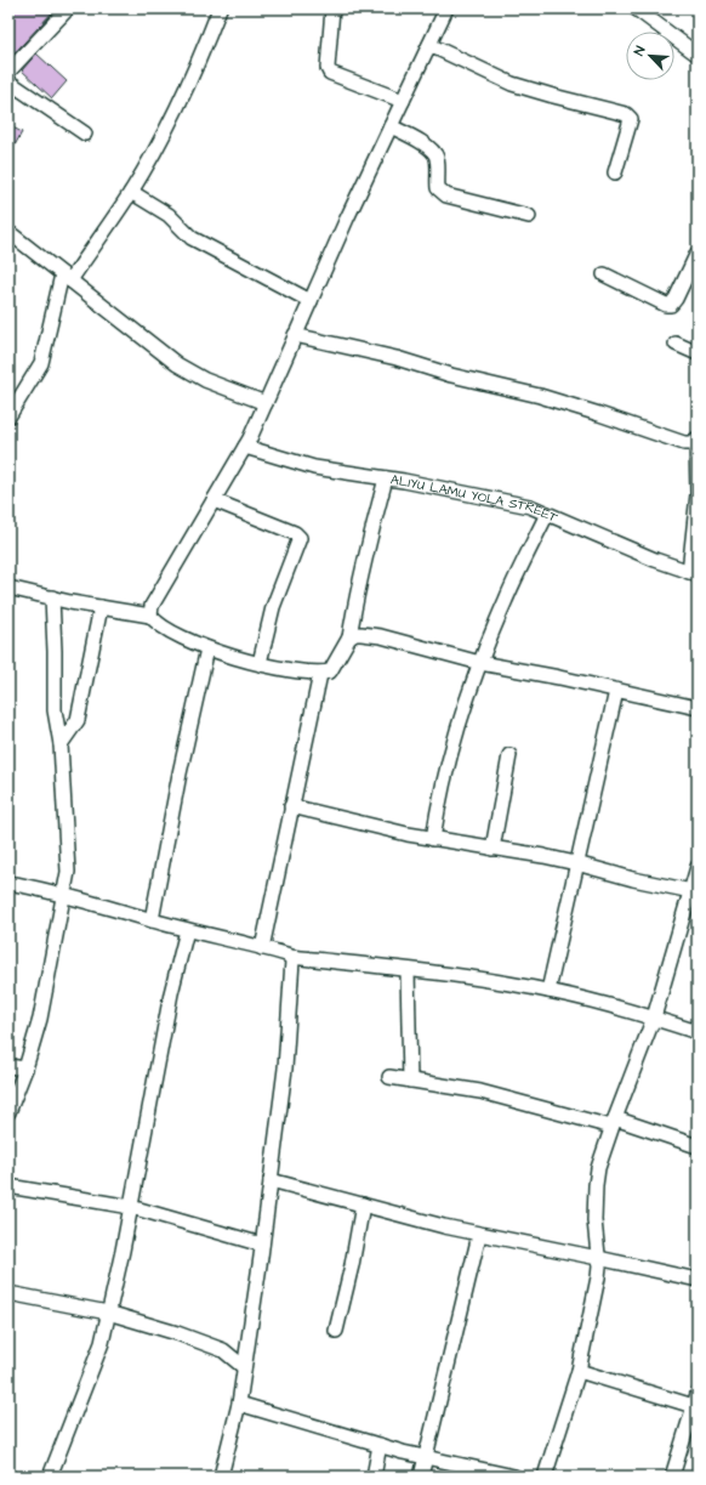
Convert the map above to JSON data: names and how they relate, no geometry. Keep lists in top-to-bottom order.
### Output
{
  "streets": {
    "street": ["ALIYU LAMU YOLA STREET"]
  },
  "north": "top left"
}
